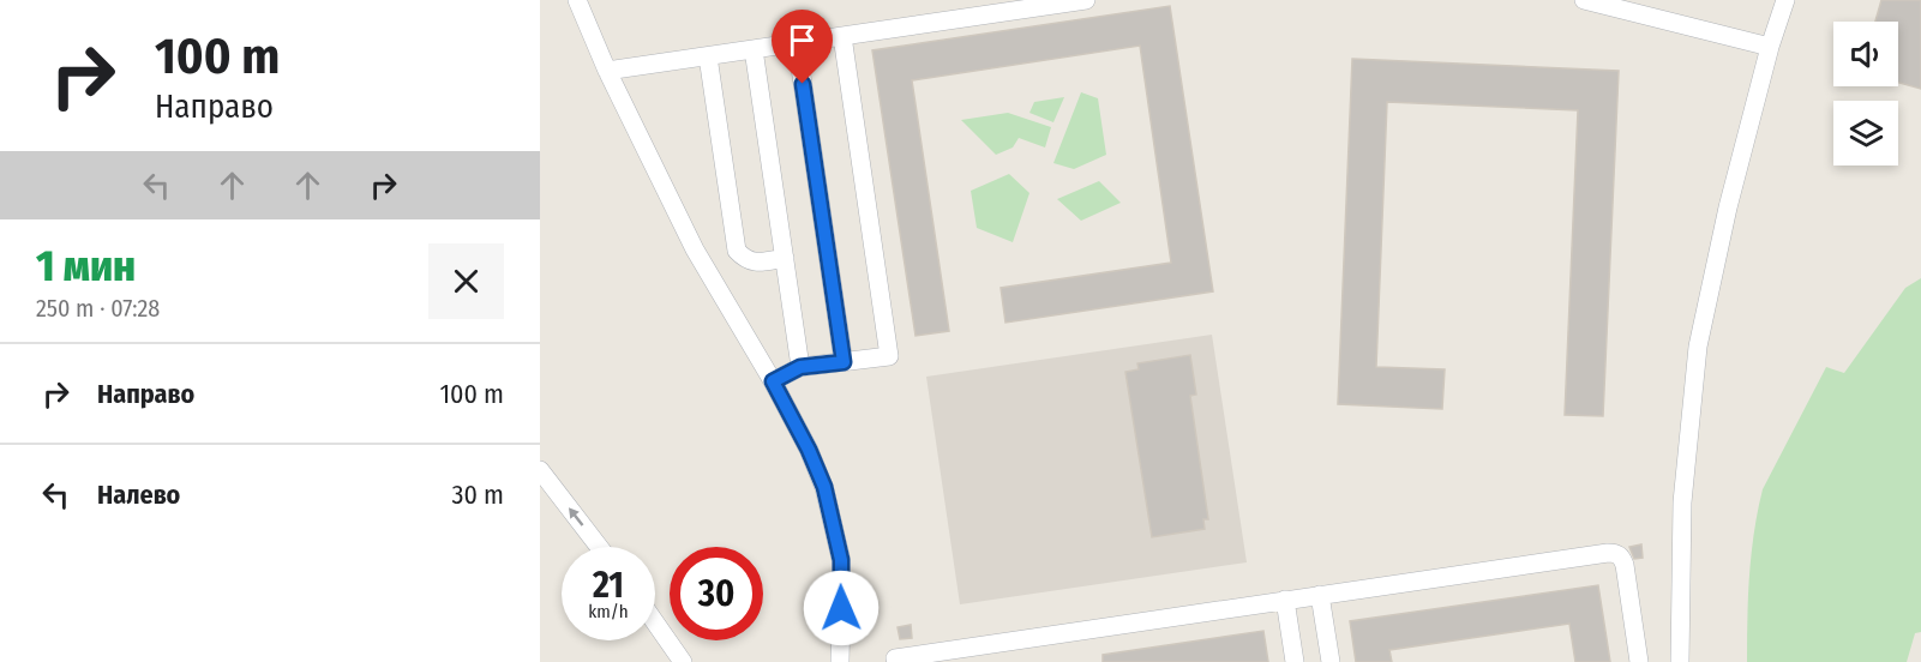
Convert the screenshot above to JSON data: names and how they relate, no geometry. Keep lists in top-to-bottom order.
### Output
{
  "page": {
    "turn": ["100 m", "Направо"],
    "heading": ["1 мин", "250 m · 07:28"],
    "list": [
      {
        "name": "Направо",
        "value": "100 m"
      },
      {
        "name": "Налево",
        "value": "30 m"
      }
    ],
    "speed": "21 km/h",
    "limit": "30"
  }
}
